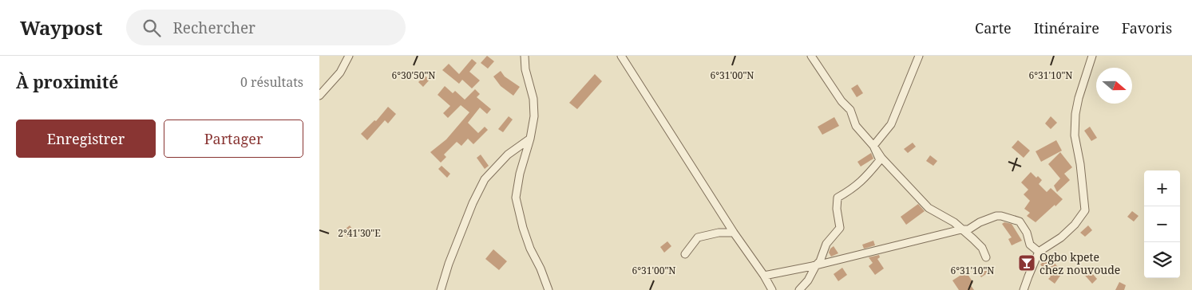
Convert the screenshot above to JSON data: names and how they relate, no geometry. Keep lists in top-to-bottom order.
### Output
{
  "places": {
    "bar": ["Ogbo kpete chez nouvoude"]
  },
  "north": "right",
  "page": {
    "header": "Waypost",
    "search": "Rechercher",
    "nav": ["Carte", "Itinéraire", "Favoris"],
    "heading": ["À proximité", "0 résultats"],
    "buttons": ["Enregistrer", "Partager"],
    "map_buttons": ["+", "−"]
  },
  "coordinates": [
    "6°31'10\"N",
    "6°30'50\"N",
    "6°31'00\"N",
    "2°41'30\"E"
  ]
}
